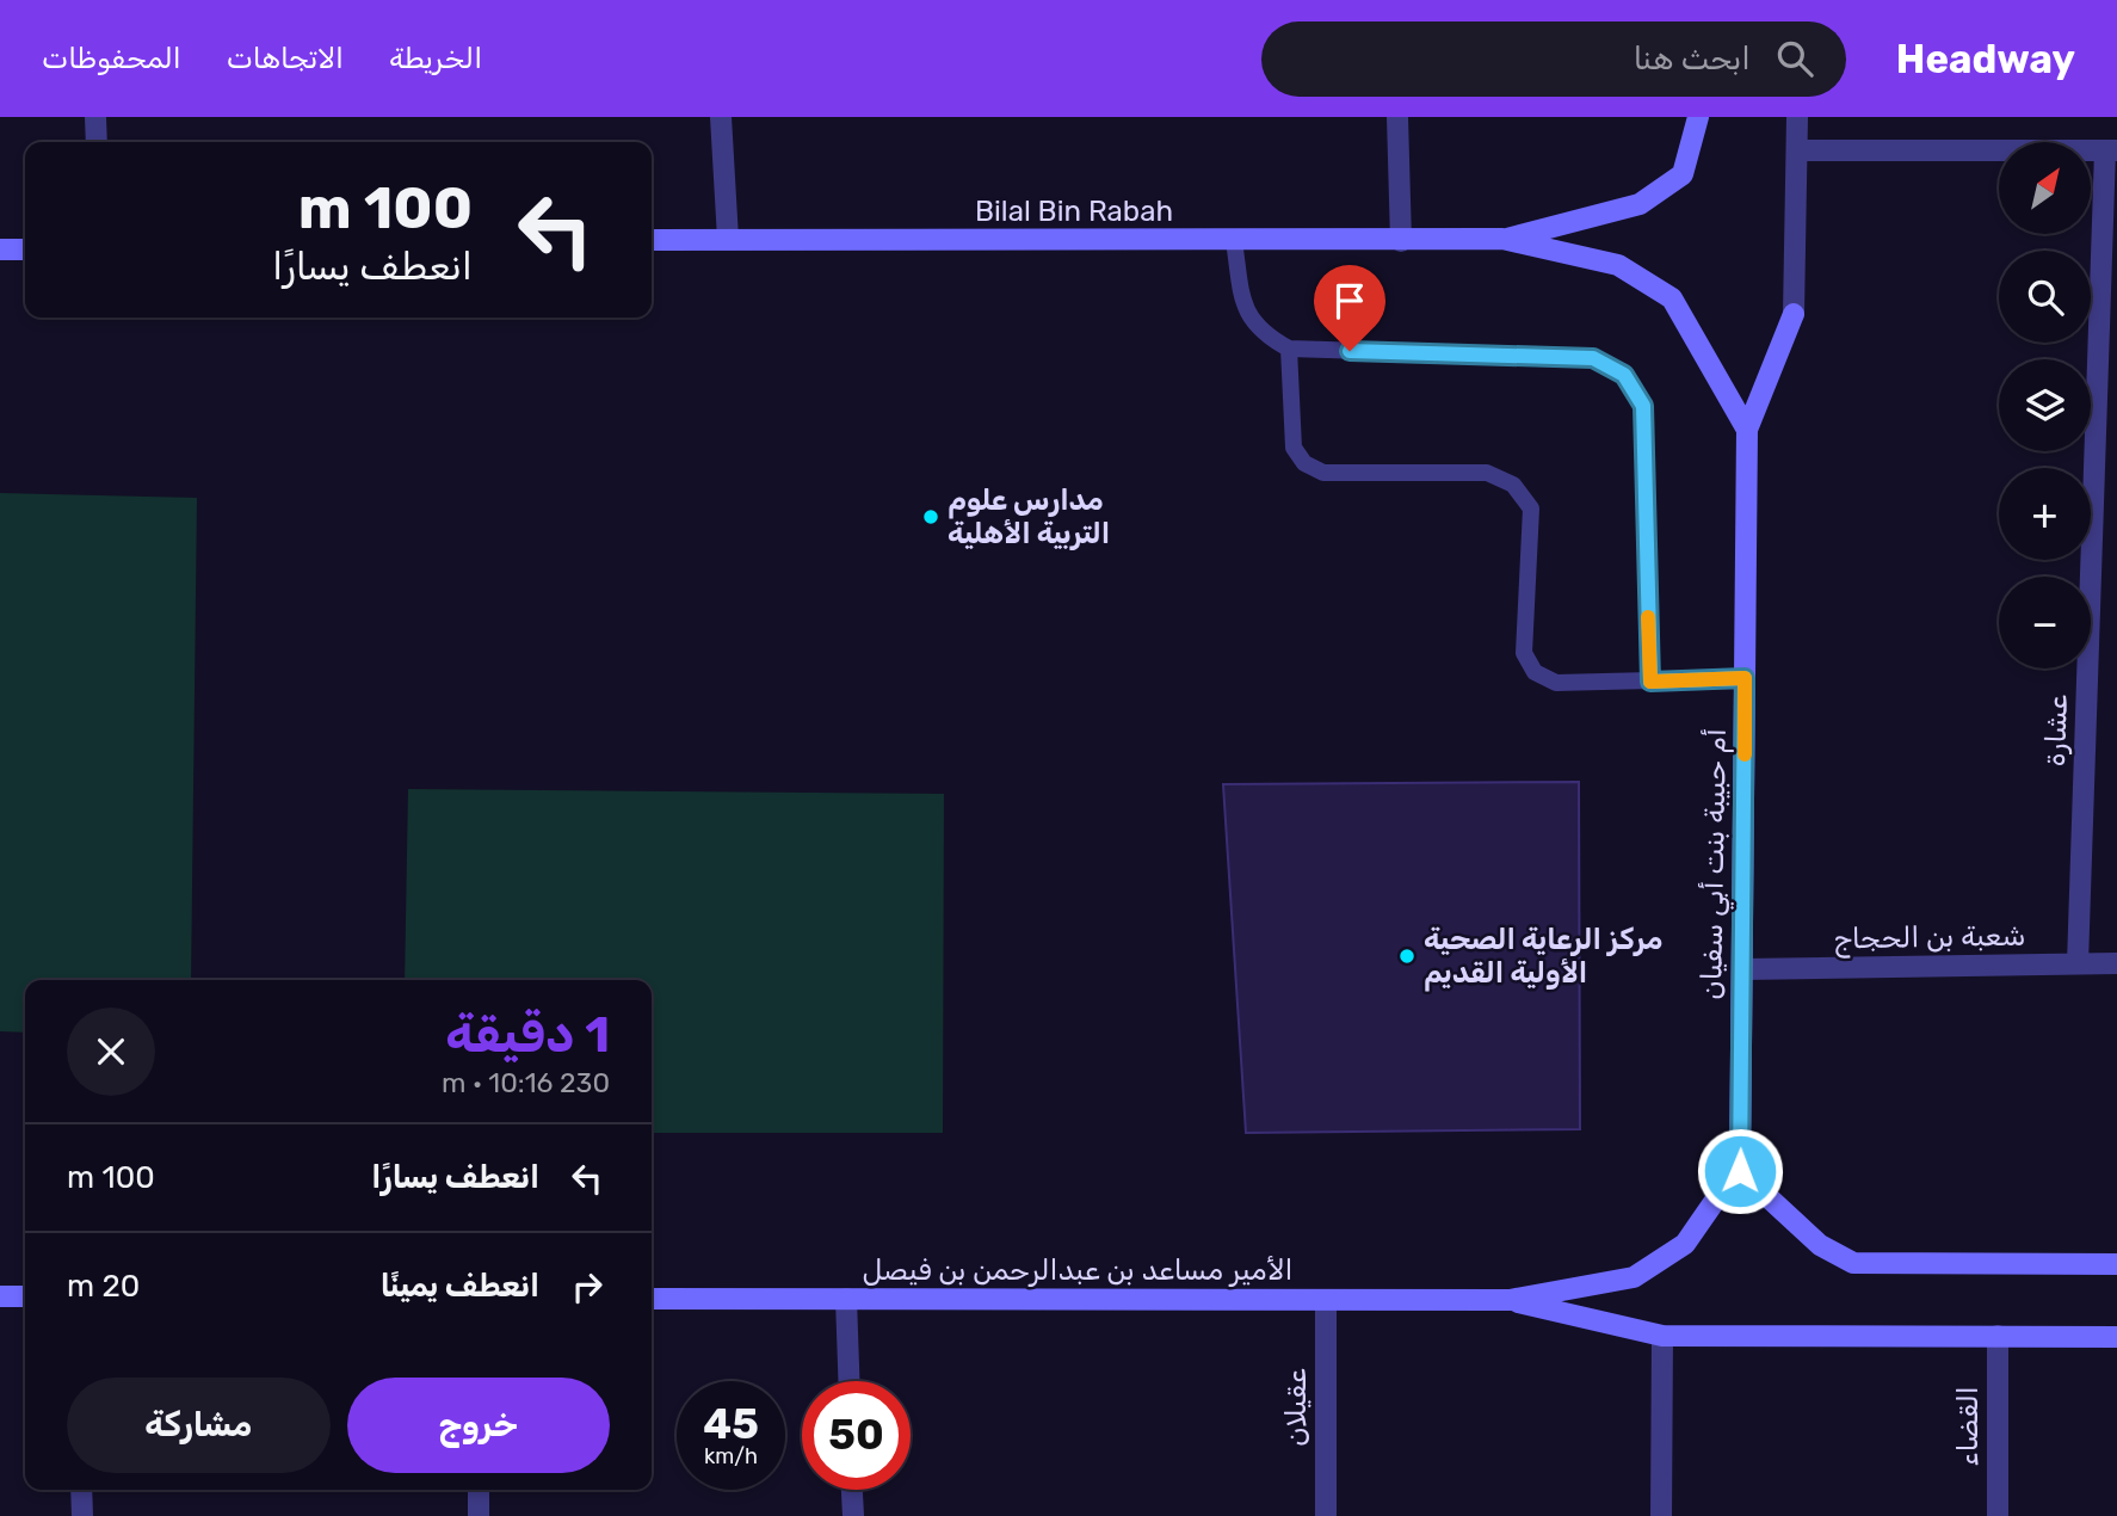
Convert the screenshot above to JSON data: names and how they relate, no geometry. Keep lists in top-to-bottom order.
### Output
{
  "streets": {
    "main road": ["Bilal Bin Rabah", "أم حبيبة بنت أبي سفيان", "الأمير مساعد بن عبدالرحمن بن فيصل"],
    "street": [
      "عشارة",
      "شعبة بن الحجاج",
      "عقيلان",
      "القضاء"
    ]
  },
  "crossings": [
    ["عشارة", "شعبة بن الحجاج"],
    ["أم حبيبة بنت أبي سفيان", "شعبة بن الحجاج"],
    ["أم حبيبة بنت أبي سفيان", "الأمير مساعد بن عبدالرحمن بن فيصل"],
    ["الأمير مساعد بن عبدالرحمن بن فيصل", "عقيلان"],
    ["الأمير مساعد بن عبدالرحمن بن فيصل", "القضاء"]
  ],
  "places": ["مدارس علوم التربية الأهلية", "مركز الرعاية الصحية الأولية القديم"],
  "north": "top right",
  "page": {
    "header": "Headway",
    "search": "ابحث هنا",
    "nav": ["الخريطة", "الاتجاهات", "المحفوظات"],
    "map_buttons": ["+", "−"],
    "turn": ["100 m", "انعطف يسارًا"],
    "heading": ["1 دقيقة", "230 m · 10:16"],
    "list": [
      {
        "name": "انعطف يسارًا",
        "value": "100 m"
      },
      {
        "name": "انعطف يمينًا",
        "value": "20 m"
      }
    ],
    "buttons": ["خروج", "مشاركة"],
    "speed": "45 km/h",
    "limit": "50"
  }
}
